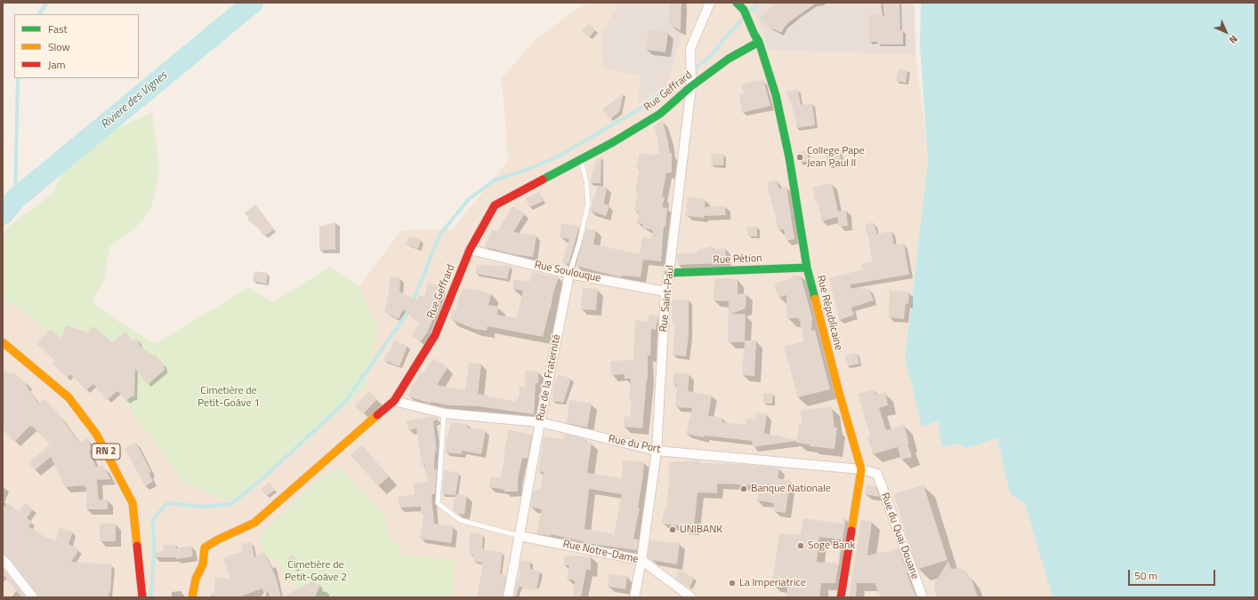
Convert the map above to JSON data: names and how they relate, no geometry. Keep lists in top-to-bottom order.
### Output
{
  "streets": {
    "street": [
      "Rue Geffrard",
      "Rue Pétion",
      "Rue Soulouque",
      "Rue Saint-Paul",
      "Rue Républicaine",
      "Rue de la Fraternité",
      "Rue du Port",
      "RN 2",
      "Rue du Quai Douane",
      "Rue Notre-Dame"
    ]
  },
  "crossings": [
    ["Rue Geffrard", "Rue Soulouque"],
    ["Rue Geffrard", "Rue Saint-Paul"],
    ["Rue Geffrard", "Rue Républicaine"],
    ["Rue Geffrard", "Rue de la Fraternité"],
    ["Rue Geffrard", "Rue du Port"],
    ["Rue Pétion", "Rue Saint-Paul"],
    ["Rue Pétion", "Rue Républicaine"],
    ["Rue Soulouque", "Rue Saint-Paul"],
    ["Rue Soulouque", "Rue de la Fraternité"],
    ["Rue Saint-Paul", "Rue du Port"],
    ["Rue Saint-Paul", "Rue Notre-Dame"],
    ["Rue Républicaine", "Rue du Port"],
    ["Rue de la Fraternité", "Rue du Port"],
    ["Rue de la Fraternité", "Rue Notre-Dame"],
    ["Rue du Port", "Rue du Quai Douane"]
  ],
  "water": ["Riviere des Vignes"],
  "parks": ["Cimetière de Petit-Goâve 1", "Cimetière de Petit-Goâve 2"],
  "places": [
    "College Pape Jean Paul II",
    "Banque Nationale",
    "UNIBANK",
    "Soge Bank",
    "La Imperiatrice"
  ],
  "legend": ["Fast", "Slow", "Jam"],
  "scale_bar": "50 m",
  "north": "bottom right"
}
